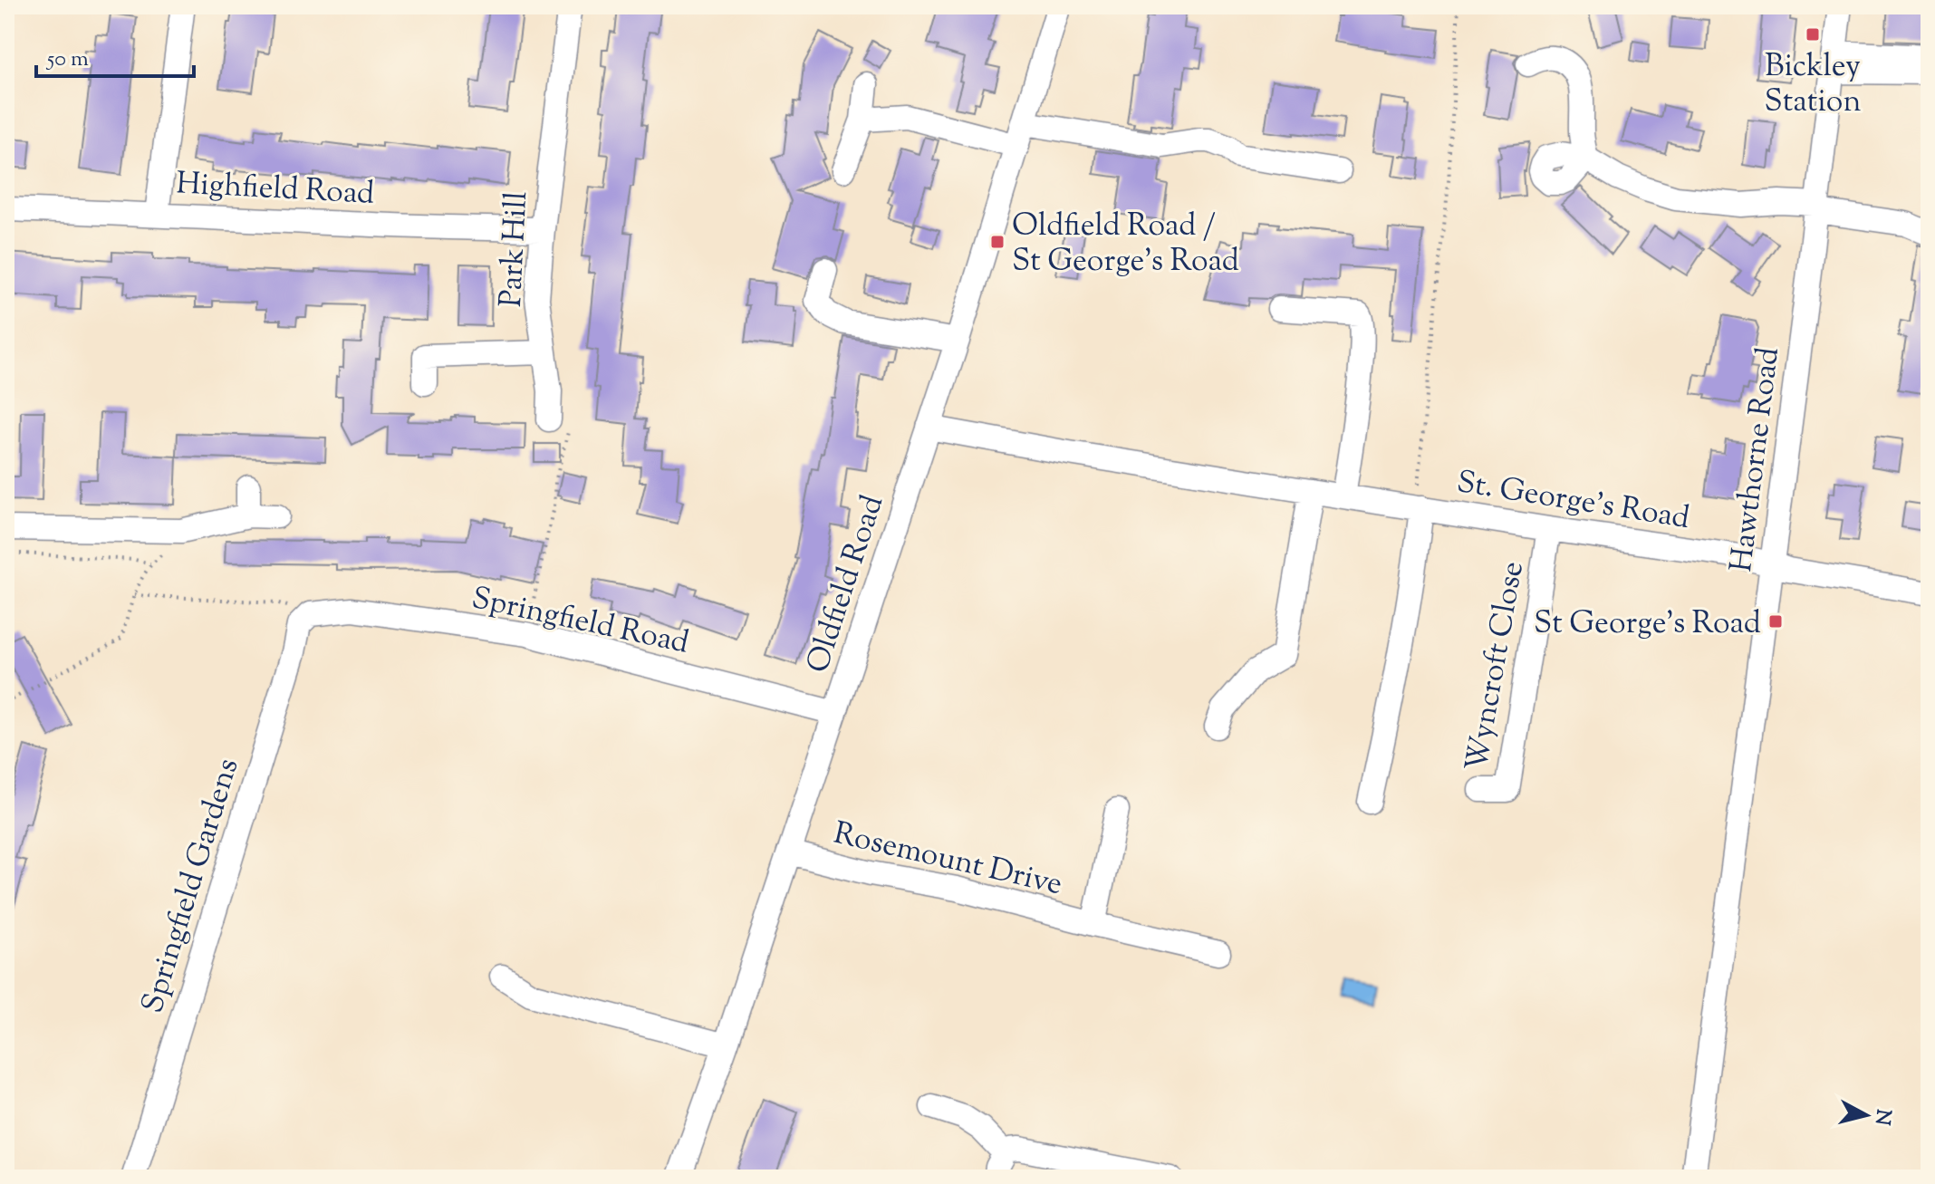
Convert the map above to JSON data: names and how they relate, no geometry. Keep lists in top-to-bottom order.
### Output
{
  "streets": {
    "street": [
      "Highfield Road",
      "Park Hill",
      "Hawthorne Road",
      "St. George's Road",
      "Oldfield Road",
      "Springfield Road",
      "Wyncroft Close",
      "Rosemount Drive",
      "Springfield Gardens"
    ]
  },
  "crossings": [
    ["Highfield Road", "Park Hill"],
    ["Hawthorne Road", "St. George's Road"],
    ["St. George's Road", "Oldfield Road"],
    ["St. George's Road", "Wyncroft Close"],
    ["Oldfield Road", "Springfield Road"],
    ["Oldfield Road", "Rosemount Drive"],
    ["Springfield Road", "Springfield Gardens"]
  ],
  "places": {
    "transit": ["Bickley Station", "Oldfield Road / St George's Road", "St George's Road"]
  },
  "scale_bar": "50 m",
  "north": "right"
}
